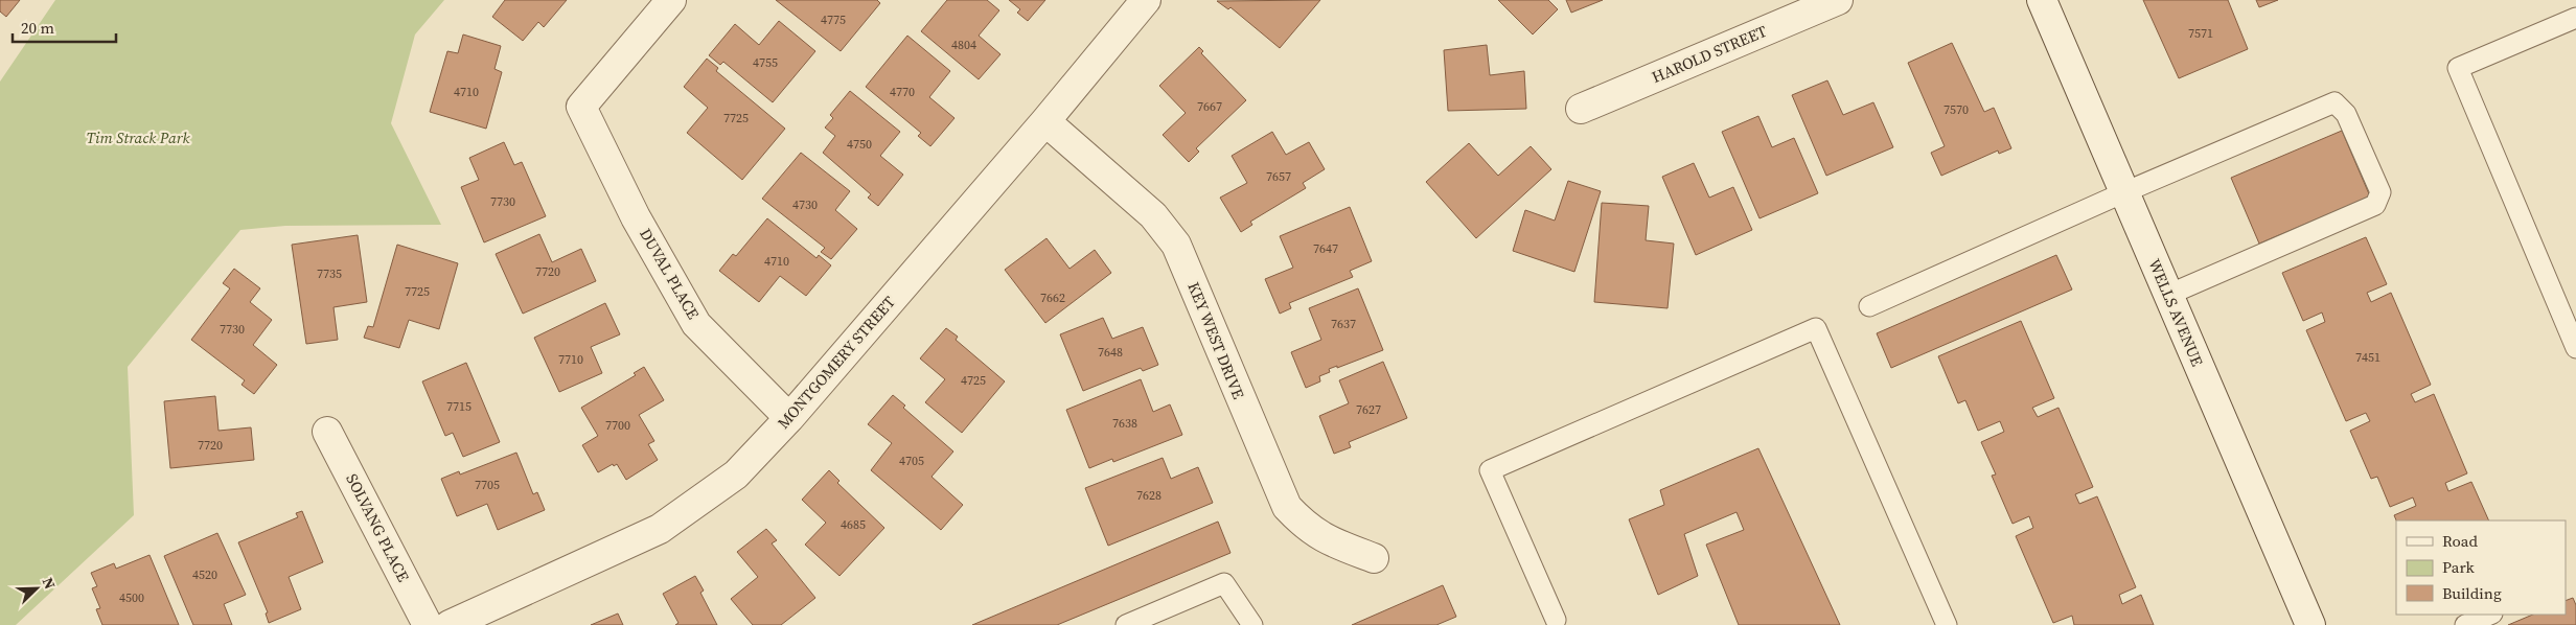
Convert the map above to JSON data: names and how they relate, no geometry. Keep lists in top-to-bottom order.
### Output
{
  "streets": {
    "street": [
      "HAROLD STREET",
      "DUVAL PLACE",
      "WELLS AVENUE",
      "KEY WEST DRIVE",
      "MONTGOMERY STREET",
      "SOLVANG PLACE"
    ]
  },
  "crossings": [
    ["DUVAL PLACE", "MONTGOMERY STREET"],
    ["KEY WEST DRIVE", "MONTGOMERY STREET"]
  ],
  "parks": ["Tim Strack Park"],
  "house_numbers": [
    "4775",
    "7571",
    "4804",
    "4755",
    "4710",
    "4770",
    "7667",
    "7570",
    "7725",
    "4750",
    "7657",
    "7730",
    "4730",
    "7647",
    "4710",
    "7720",
    "7735",
    "7725",
    "7662",
    "7637",
    "7730",
    "7648",
    "7451",
    "7710",
    "4725",
    "7715",
    "7627",
    "7638",
    "7700",
    "7720",
    "4705",
    "7705",
    "7628",
    "4685",
    "4520",
    "4500"
  ],
  "legend": ["Road", "Park", "Building"],
  "scale_bar": "20 m",
  "north": "top right"
}
